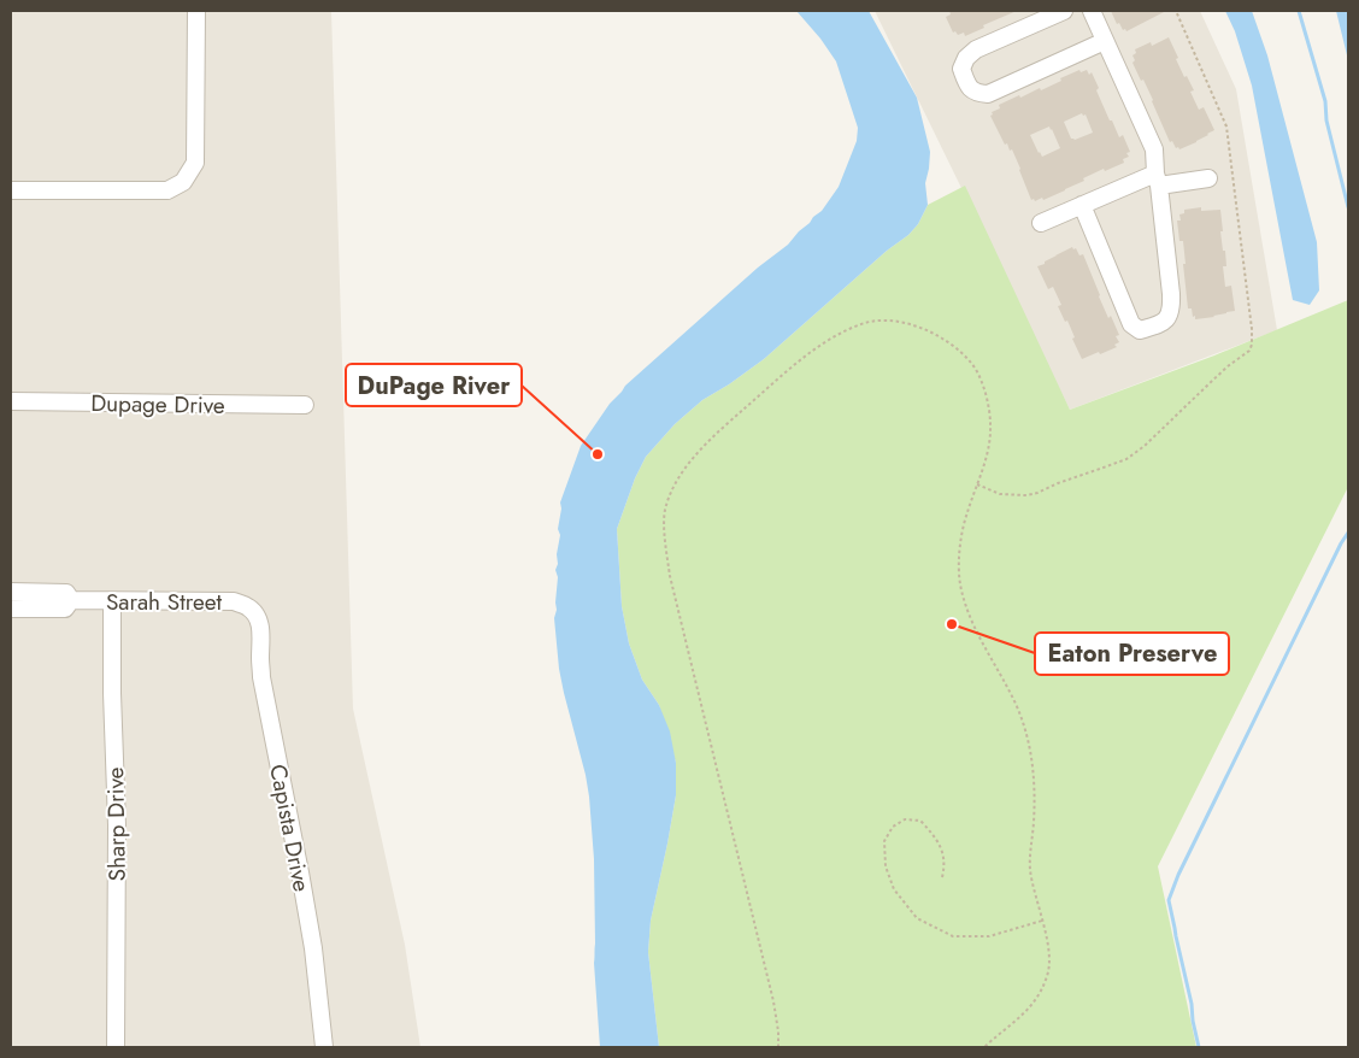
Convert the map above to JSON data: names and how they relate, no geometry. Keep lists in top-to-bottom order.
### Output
{
  "streets": {
    "street": [
      "Dupage Drive",
      "Sarah Street",
      "Sharp Drive",
      "Capista Drive"
    ]
  },
  "crossings": [
    ["Sarah Street", "Sharp Drive"],
    ["Sarah Street", "Capista Drive"]
  ],
  "places": ["DuPage River", "Eaton Preserve"]
}
